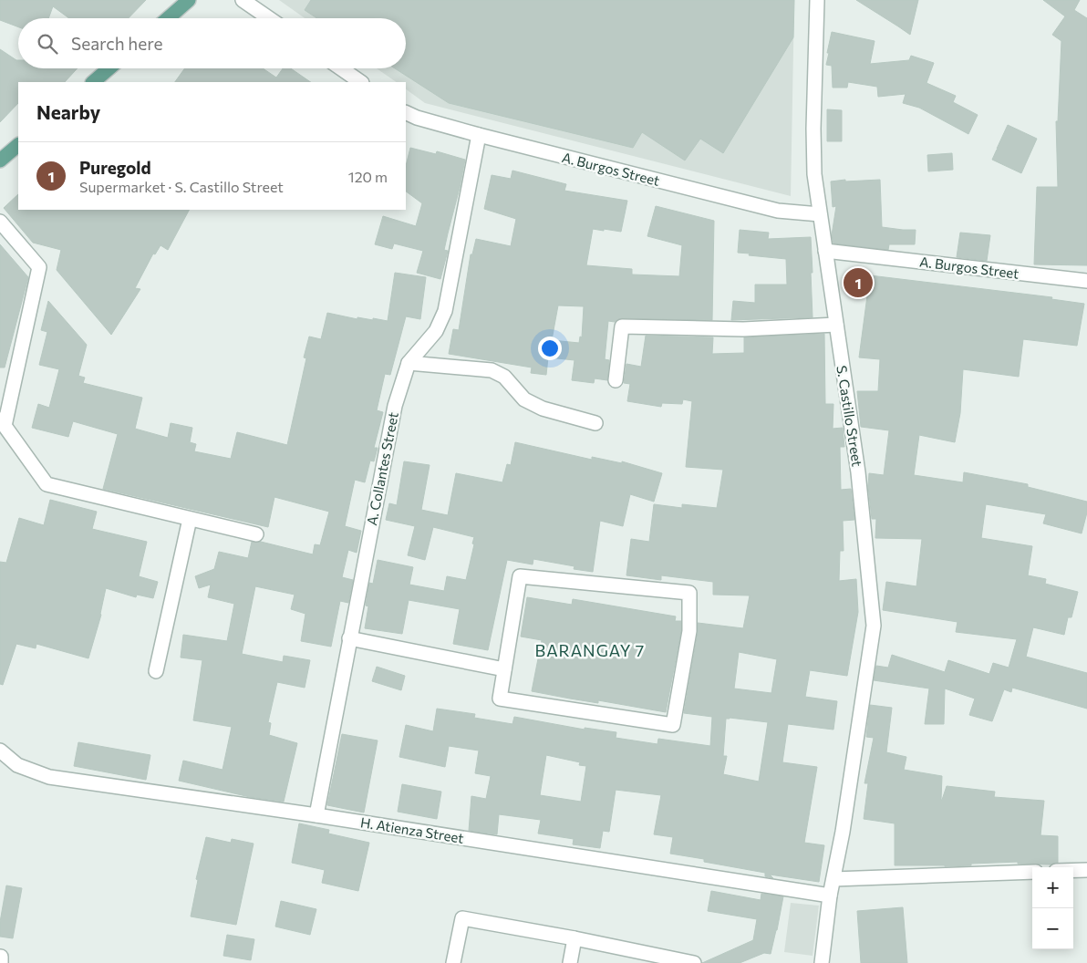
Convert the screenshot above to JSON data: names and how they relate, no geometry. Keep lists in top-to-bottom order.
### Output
{
  "streets": {
    "street": [
      "A. Burgos Street",
      "S. Castillo Street",
      "A. Collantes Street",
      "H. Atienza Street"
    ]
  },
  "crossings": [
    ["A. Burgos Street", "S. Castillo Street"],
    ["A. Burgos Street", "A. Collantes Street"],
    ["S. Castillo Street", "H. Atienza Street"],
    ["A. Collantes Street", "H. Atienza Street"]
  ],
  "districts": ["BARANGAY 7"],
  "page": {
    "search": "Search here",
    "heading": "Nearby",
    "list": [
      {
        "mark": "1",
        "name": "Puregold",
        "note": "Supermarket · S. Castillo Street",
        "value": "120 m"
      }
    ],
    "pins": "1",
    "map_buttons": ["+", "−"]
  }
}
